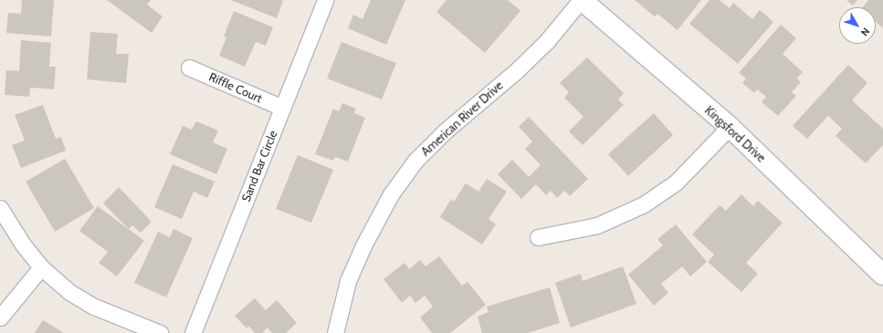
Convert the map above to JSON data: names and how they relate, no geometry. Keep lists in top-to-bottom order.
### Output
{
  "streets": {
    "street": [
      "Riffle Court",
      "American River Drive",
      "Kingsford Drive",
      "Sand Bar Circle"
    ]
  },
  "crossings": [
    ["Riffle Court", "Sand Bar Circle"],
    ["American River Drive", "Kingsford Drive"]
  ],
  "north": "bottom right"
}
